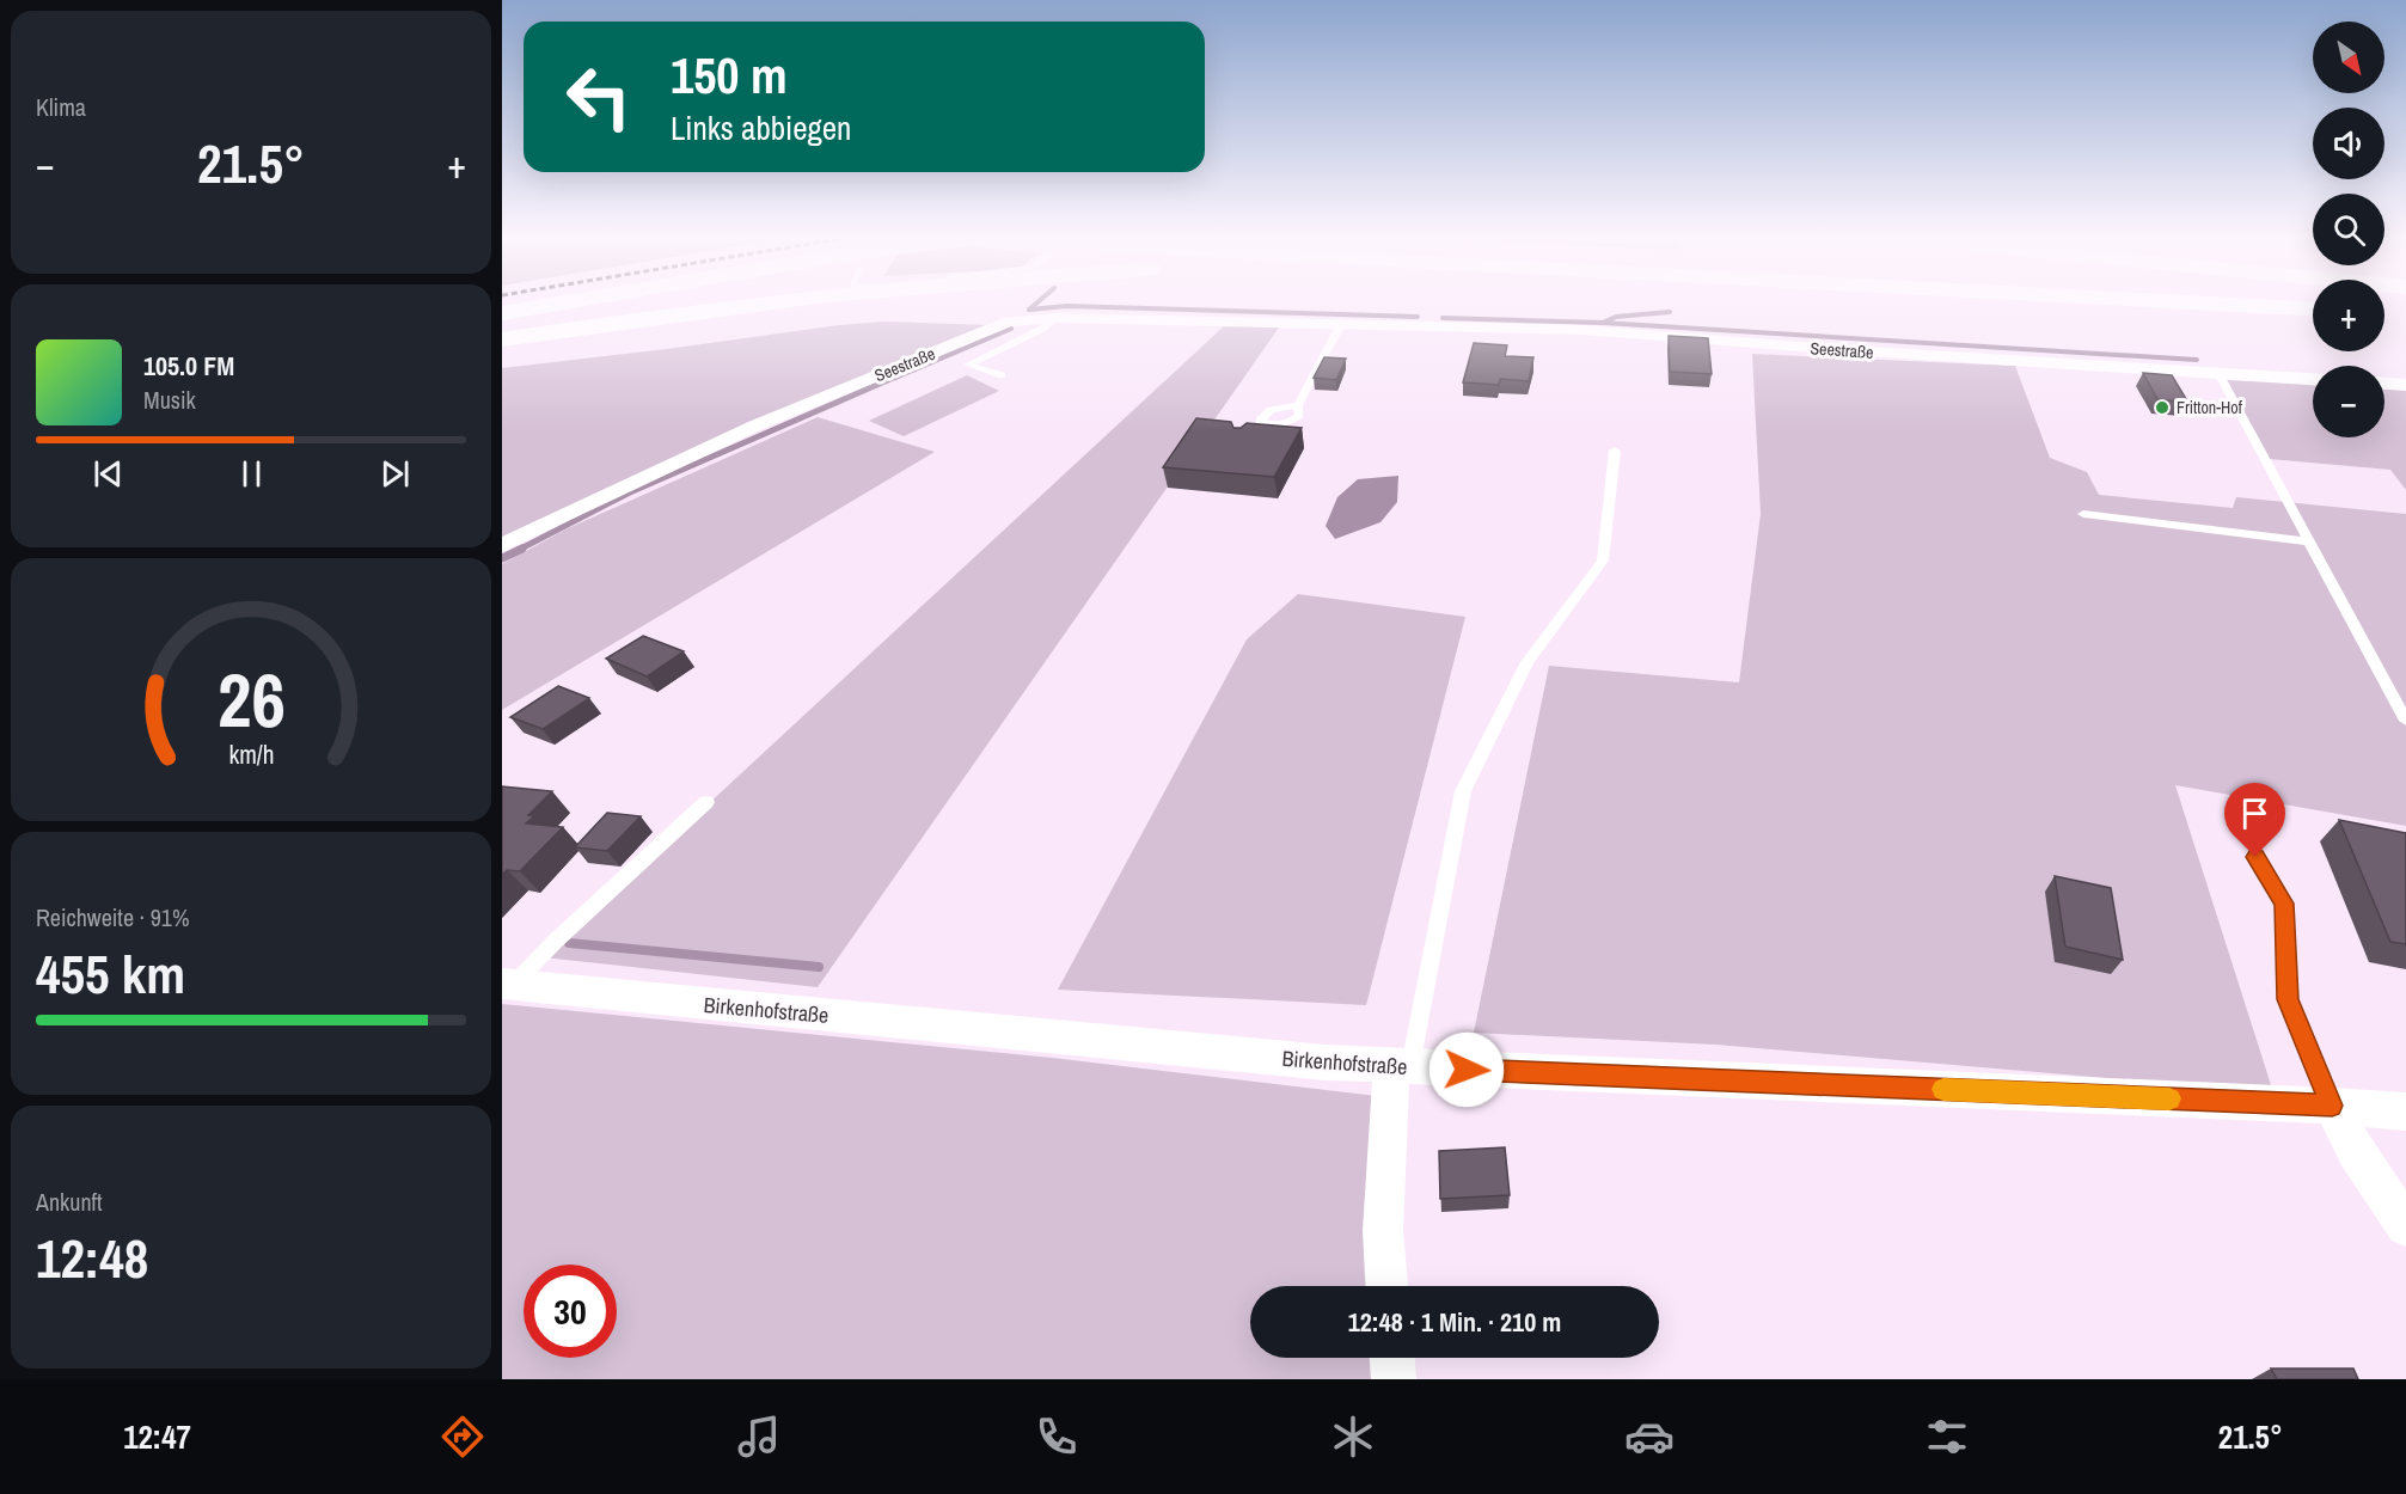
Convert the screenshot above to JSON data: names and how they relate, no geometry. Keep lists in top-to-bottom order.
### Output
{
  "streets": {
    "street": ["Seestraße", "Birkenhofstraße"]
  },
  "places": ["Fritton-Hof"],
  "north": "bottom right",
  "page": {
    "tile": [
      "Klima",
      ["Reichweite · 91%", "455 km"],
      ["Ankunft", "12:48"]
    ],
    "map_buttons": ["+", "−"],
    "turn": ["150 m", "Links abbiegen"],
    "heat": ["−", "21.5°", "+"],
    "song": ["105.0 FM", "Musik"],
    "limit": "30",
    "trip": "12:48 · 1 Min. · 210 m",
    "tabs": ["12:47", "21.5°"],
    "gauge": ["26", "km/h"]
  }
}
